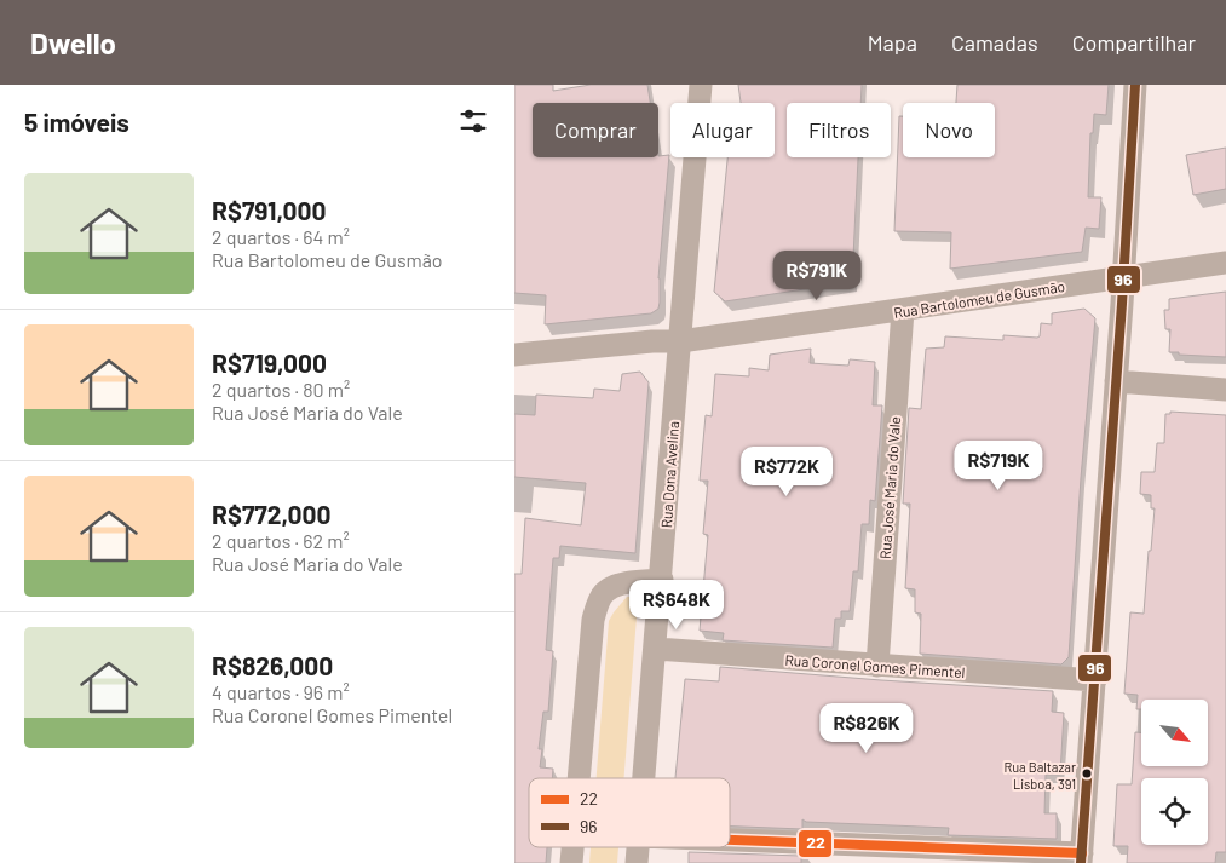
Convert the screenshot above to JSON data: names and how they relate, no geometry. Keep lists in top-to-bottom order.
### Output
{
  "streets": {
    "street": [
      "Rua Bartolomeu de Gusmão",
      "Rua Dona Avelina",
      "Rua José Maria do Vale",
      "Rua Coronel Gomes Pimentel"
    ]
  },
  "crossings": [
    ["Rua Bartolomeu de Gusmão", "Rua Dona Avelina"],
    ["Rua Bartolomeu de Gusmão", "Rua José Maria do Vale"],
    ["Rua Dona Avelina", "Rua Coronel Gomes Pimentel"],
    ["Rua José Maria do Vale", "Rua Coronel Gomes Pimentel"]
  ],
  "places": ["Rua Baltazar Lisboa, 391"],
  "lines": ["transit line 96", "transit line 22"],
  "legend": ["22", "96"],
  "north": "bottom right",
  "page": {
    "header": "Dwello",
    "nav": ["Mapa", "Camadas", "Compartilhar"],
    "heading": "5 imóveis",
    "chip": [
      "Comprar",
      "Alugar",
      "Filtros",
      "Novo"
    ],
    "list": [
      {
        "name": "R$791,000",
        "note": "2 quartos · 64 m² · Rua Bartolomeu de Gusmão"
      },
      {
        "name": "R$719,000",
        "note": "2 quartos · 80 m² · Rua José Maria do Vale"
      },
      {
        "name": "R$772,000",
        "note": "2 quartos · 62 m² · Rua José Maria do Vale"
      },
      {
        "name": "R$826,000",
        "note": "4 quartos · 96 m² · Rua Coronel Gomes Pimentel"
      }
    ],
    "price": [
      "R$791K",
      "R$719K",
      "R$772K",
      "R$648K",
      "R$826K"
    ]
  }
}
